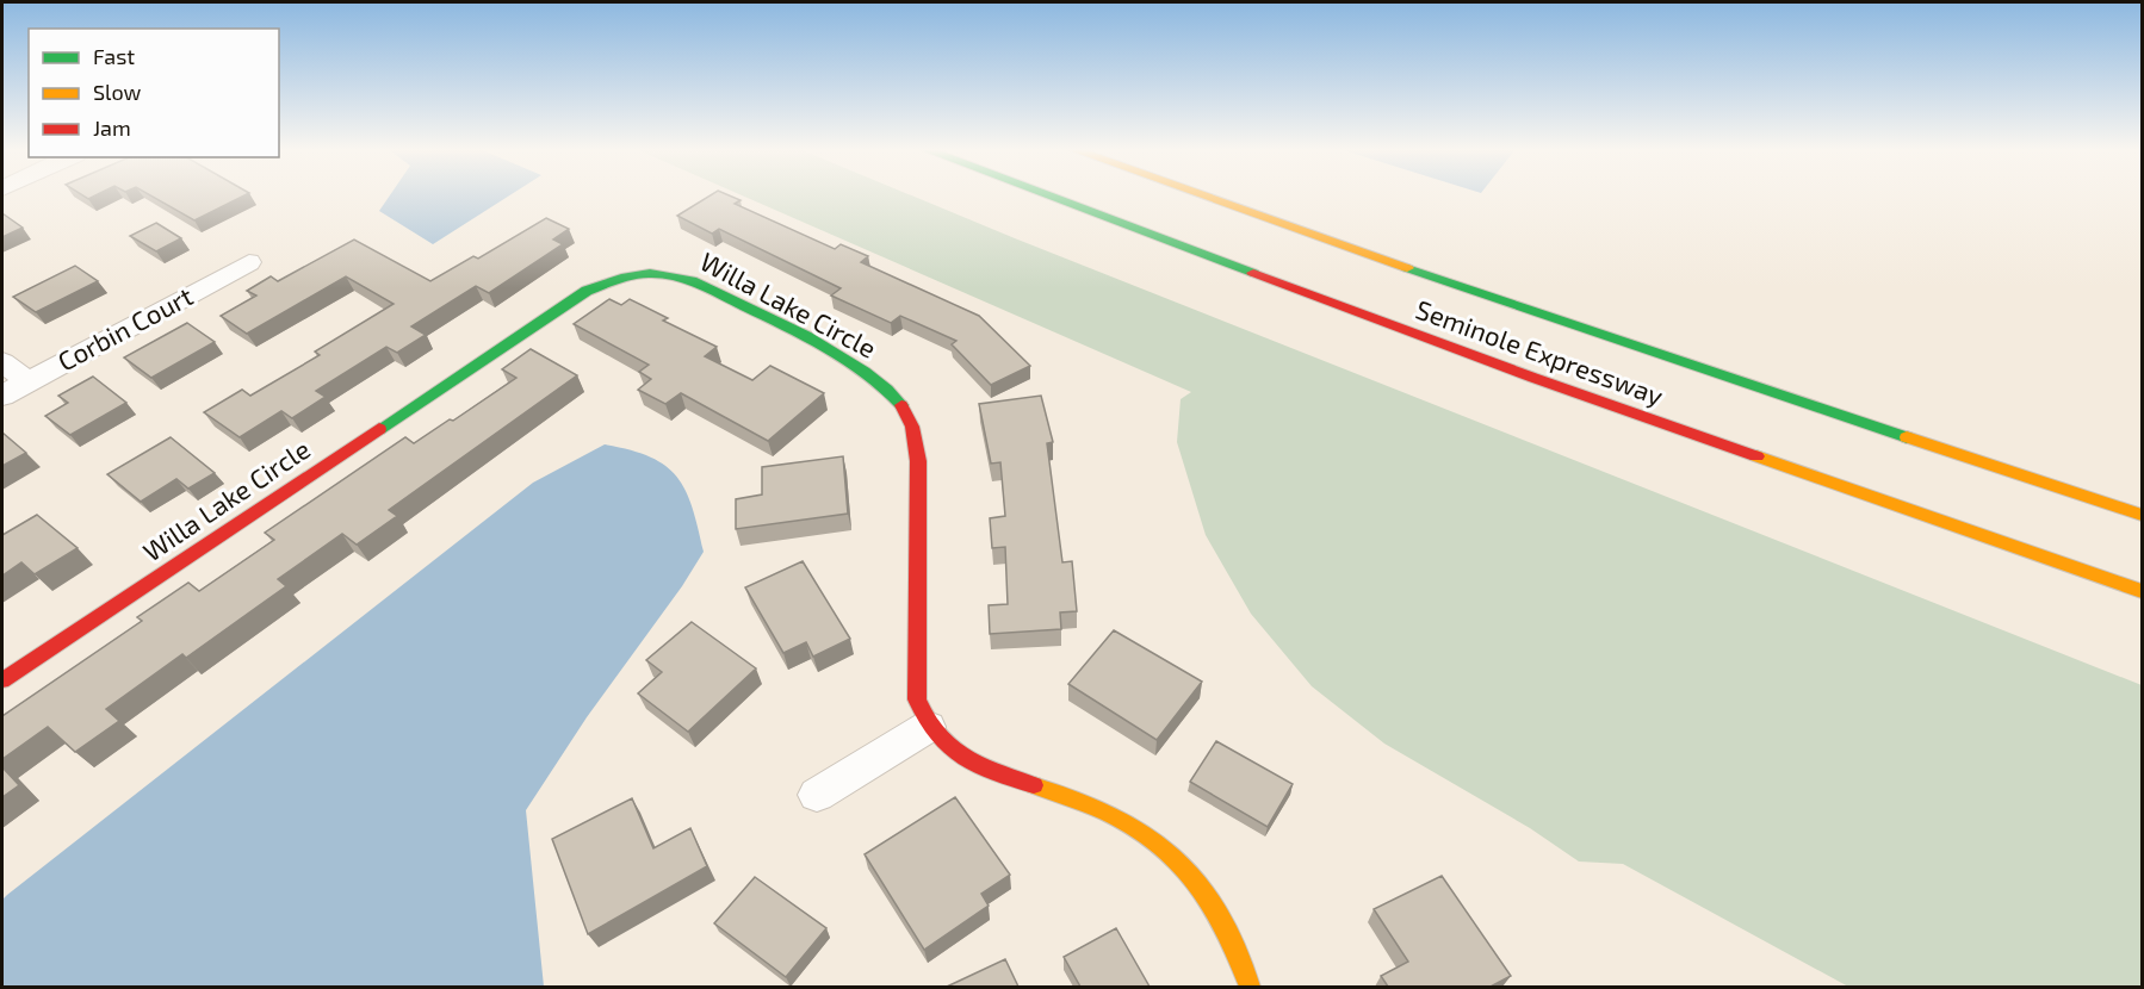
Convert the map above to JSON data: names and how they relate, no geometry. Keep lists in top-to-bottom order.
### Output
{
  "streets": {
    "main road": ["Willa Lake Circle", "Seminole Expressway"],
    "street": ["Corbin Court"]
  },
  "legend": ["Fast", "Slow", "Jam"]
}
